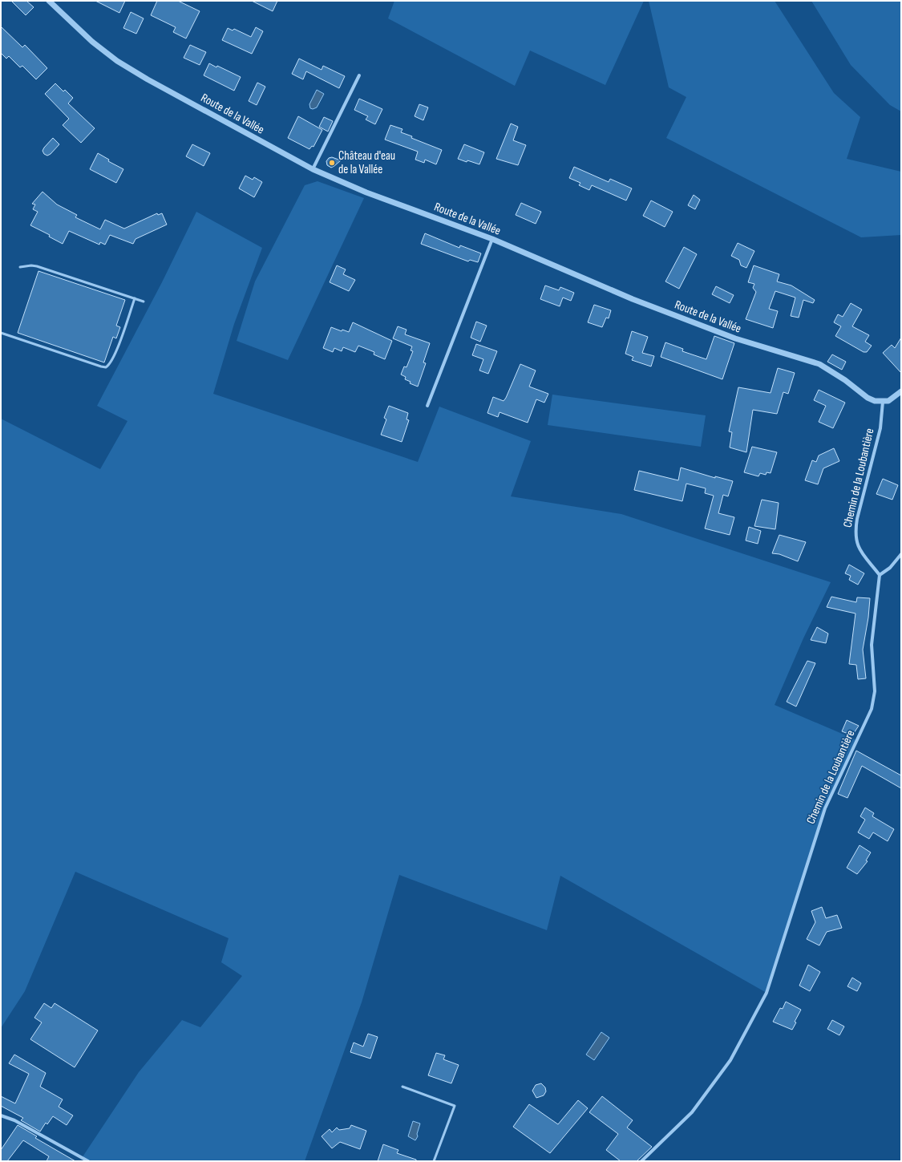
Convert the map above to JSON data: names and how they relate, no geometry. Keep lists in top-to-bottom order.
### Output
{
  "streets": {
    "street": ["Route de la Vallée", "Chemin de la Loubantière"]
  },
  "crossings": [
    ["Route de la Vallée", "Chemin de la Loubantière"]
  ],
  "places": ["Château d'eau de la Vallée"]
}
